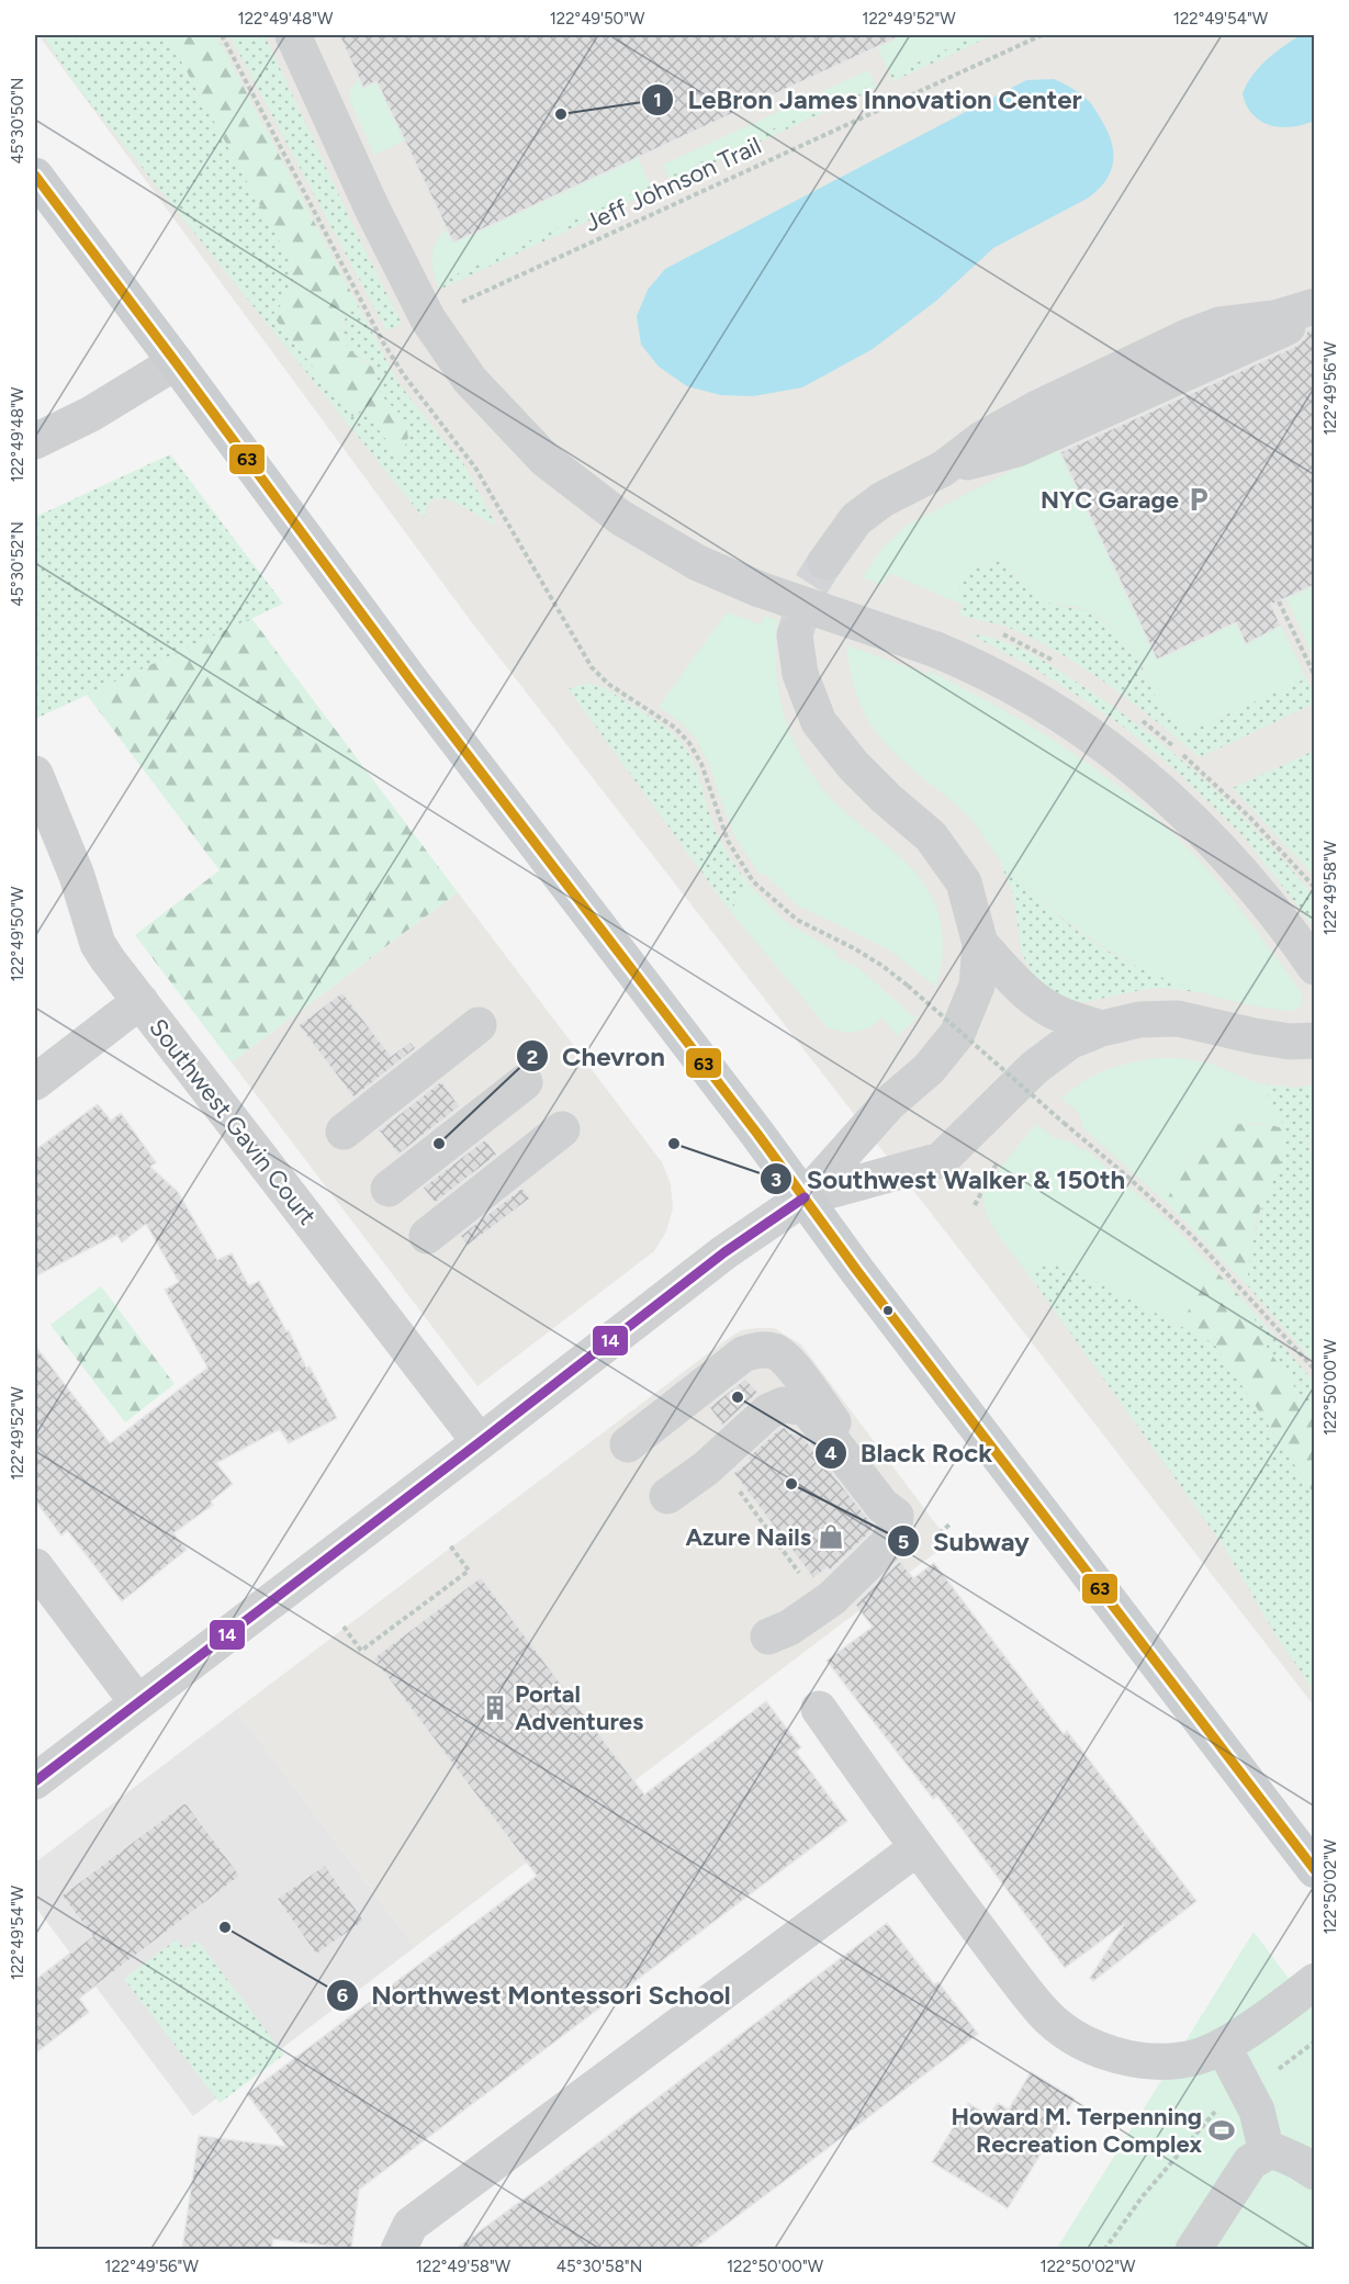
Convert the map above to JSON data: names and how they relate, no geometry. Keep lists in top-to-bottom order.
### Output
{
  "streets": {
    "street": ["Southwest Gavin Court"],
    "path": ["Jeff Johnson Trail"]
  },
  "places": {
    "other": [
      "LeBron James Innovation Center",
      "Chevron",
      "Southwest Walker & 150th",
      "Black Rock",
      "Subway",
      "Northwest Montessori School"
    ],
    "parking": ["NYC Garage"],
    "shop": ["Azure Nails"],
    "building": ["Portal Adventures"],
    "sports": ["Howard M. Terpenning Recreation Complex"]
  },
  "lines": ["transit line 63", "transit line 14"],
  "coordinates": [
    "122°49'48\"W",
    "122°49'50\"W",
    "122°49'52\"W",
    "122°49'54\"W",
    "45°30'50\"N",
    "122°49'56\"W",
    "45°30'52\"N",
    "122°49'58\"W",
    "122°50'00\"W",
    "122°50'02\"W",
    "45°30'58\"N"
  ]
}
